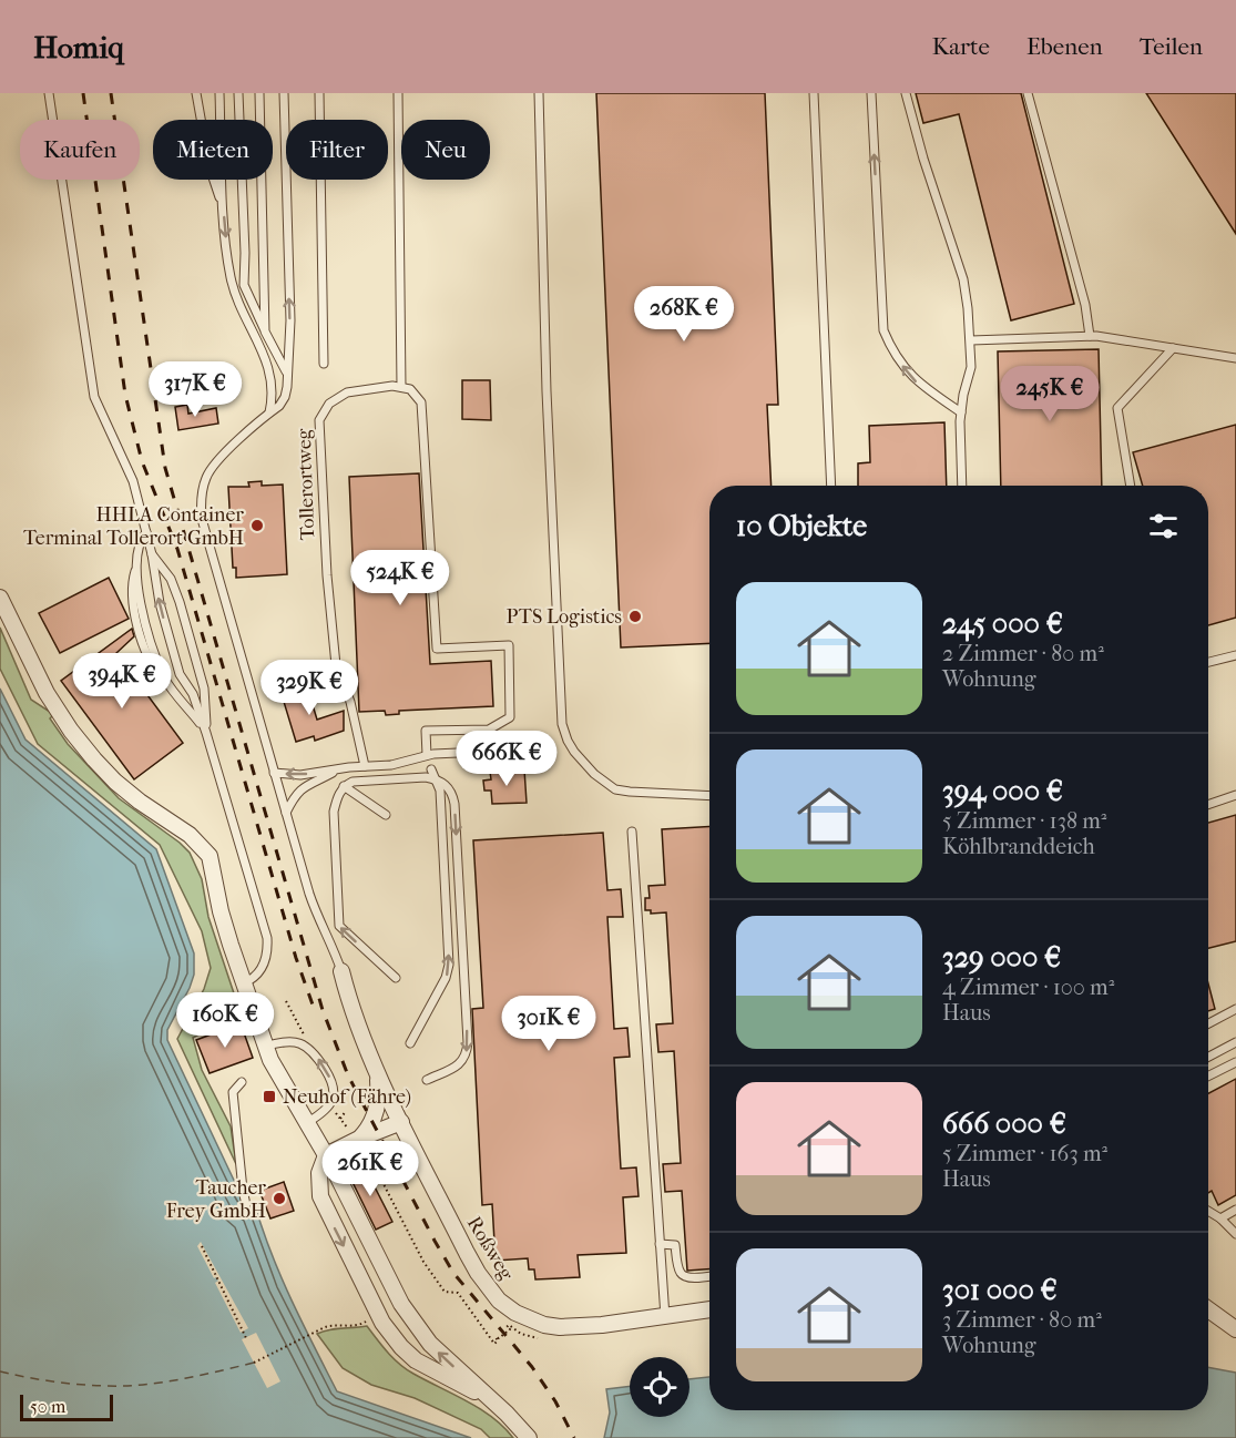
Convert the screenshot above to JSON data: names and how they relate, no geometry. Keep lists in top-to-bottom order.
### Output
{
  "streets": {
    "street": ["Roßweg"],
    "lane": ["Tollerortweg"]
  },
  "places": {
    "other": ["HHLA Container Terminal Tollerort GmbH", "PTS Logistics", "Taucher Frey GmbH"],
    "transit": ["Neuhof (Fähre)"]
  },
  "scale_bar": "50 m",
  "page": {
    "header": "Homiq",
    "nav": ["Karte", "Ebenen", "Teilen"],
    "chip": [
      "Kaufen",
      "Mieten",
      "Filter",
      "Neu"
    ],
    "price": [
      "268K €",
      "317K €",
      "245K €",
      "524K €",
      "394K €",
      "329K €",
      "666K €",
      "160K €",
      "301K €",
      "261K €"
    ],
    "heading": "10 Objekte",
    "list": [
      {
        "name": "245 000 €",
        "note": "2 Zimmer · 80 m² · Wohnung"
      },
      {
        "name": "394 000 €",
        "note": "5 Zimmer · 138 m² · Köhlbranddeich"
      },
      {
        "name": "329 000 €",
        "note": "4 Zimmer · 100 m² · Haus"
      },
      {
        "name": "666 000 €",
        "note": "5 Zimmer · 163 m² · Haus"
      },
      {
        "name": "301 000 €",
        "note": "3 Zimmer · 80 m² · Wohnung"
      }
    ],
    "scale": "50 m"
  }
}
